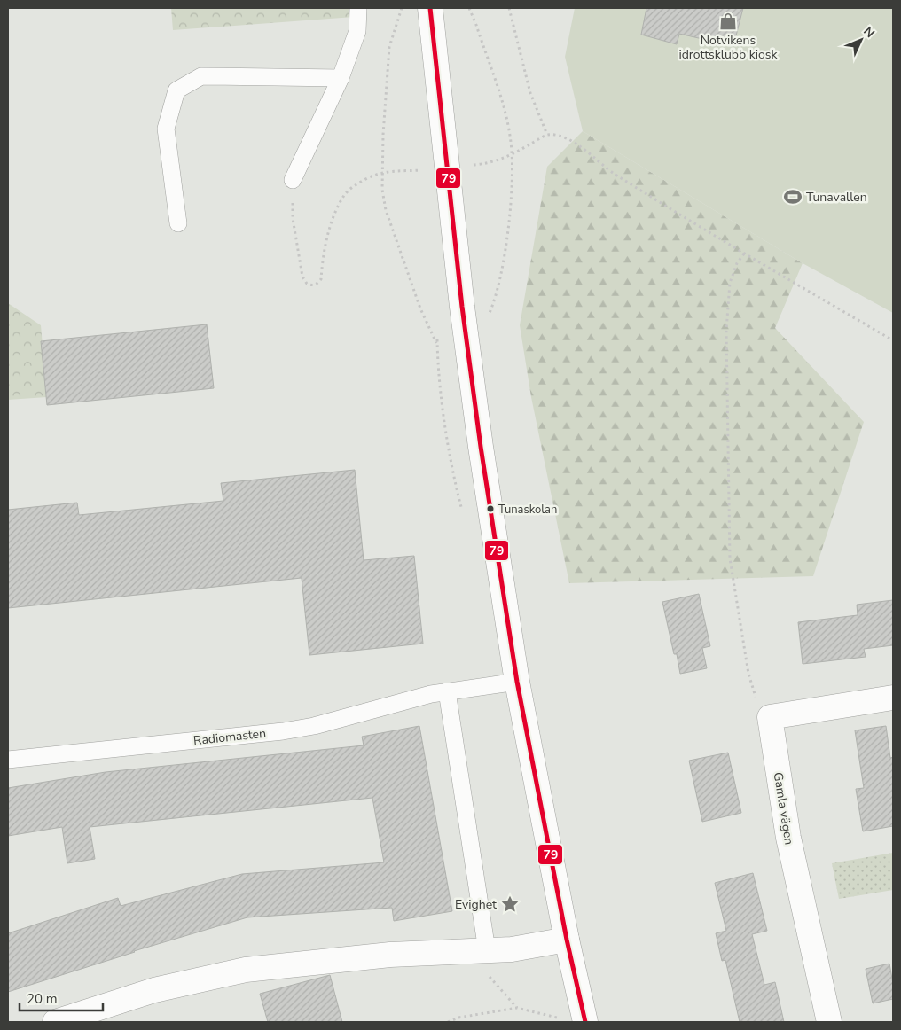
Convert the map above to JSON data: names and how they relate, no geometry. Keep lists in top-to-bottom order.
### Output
{
  "streets": {
    "street": ["Gamla vägen"],
    "lane": ["Radiomasten"]
  },
  "places": {
    "shop": ["Notvikens idrottsklubb kiosk"],
    "sports": ["Tunavallen"],
    "other": ["Tunaskolan"],
    "place": ["Evighet"]
  },
  "lines": ["transit line 79"],
  "scale_bar": "20 m",
  "north": "top right"
}
